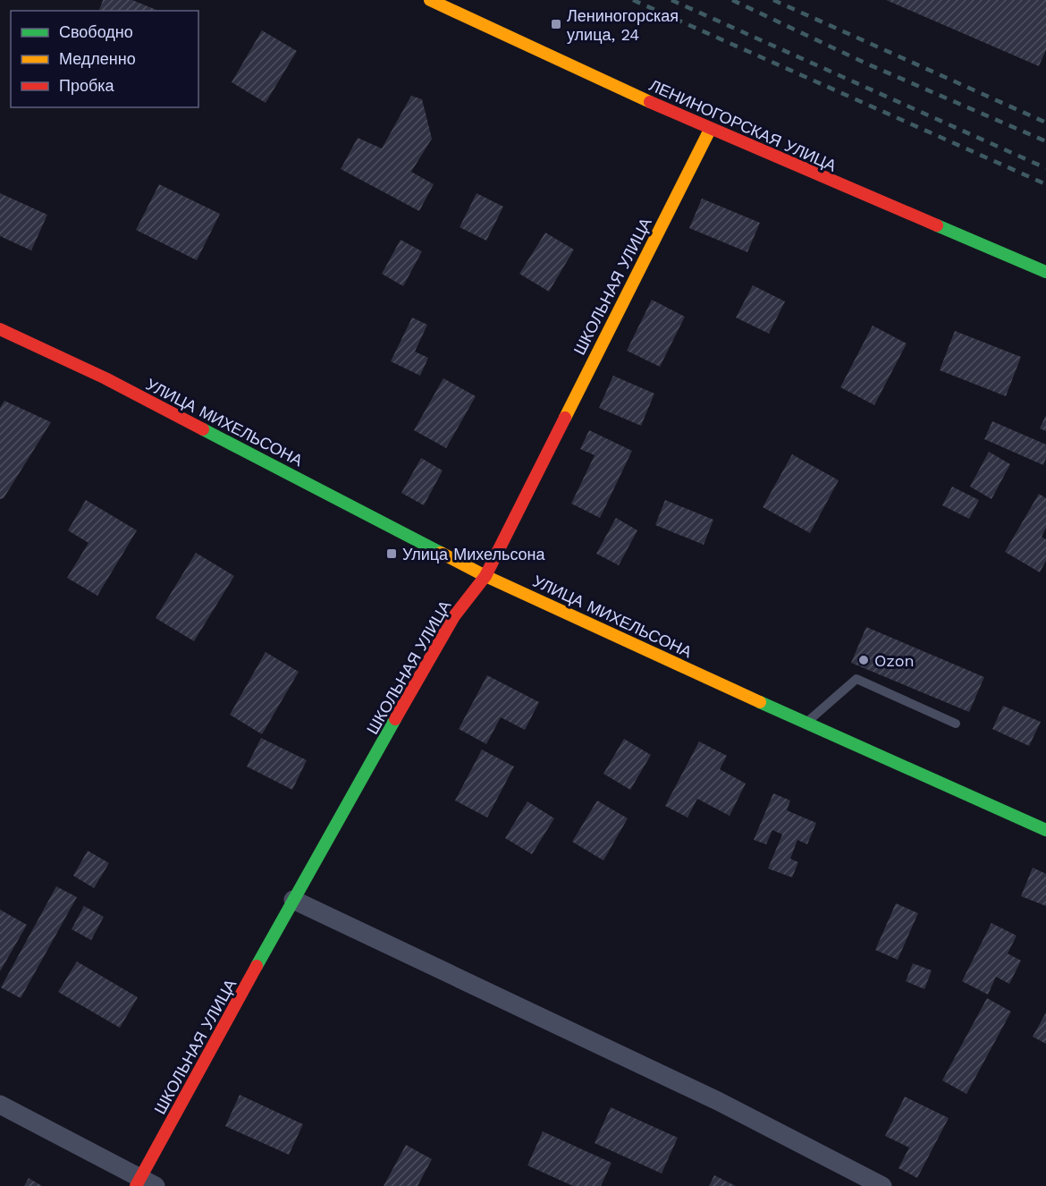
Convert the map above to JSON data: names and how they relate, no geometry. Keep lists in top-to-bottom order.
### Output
{
  "streets": {
    "street": ["ЛЕНИНОГОРСКАЯ УЛИЦА", "ШКОЛЬНАЯ УЛИЦА", "УЛИЦА МИХЕЛЬСОНА"]
  },
  "crossings": [
    ["ЛЕНИНОГОРСКАЯ УЛИЦА", "ШКОЛЬНАЯ УЛИЦА"],
    ["ШКОЛЬНАЯ УЛИЦА", "УЛИЦА МИХЕЛЬСОНА"]
  ],
  "places": {
    "transit": ["Лениногорская улица, 24", "Улица Михельсона"],
    "other": ["Ozon"]
  },
  "legend": ["Свободно", "Медленно", "Пробка"]
}
